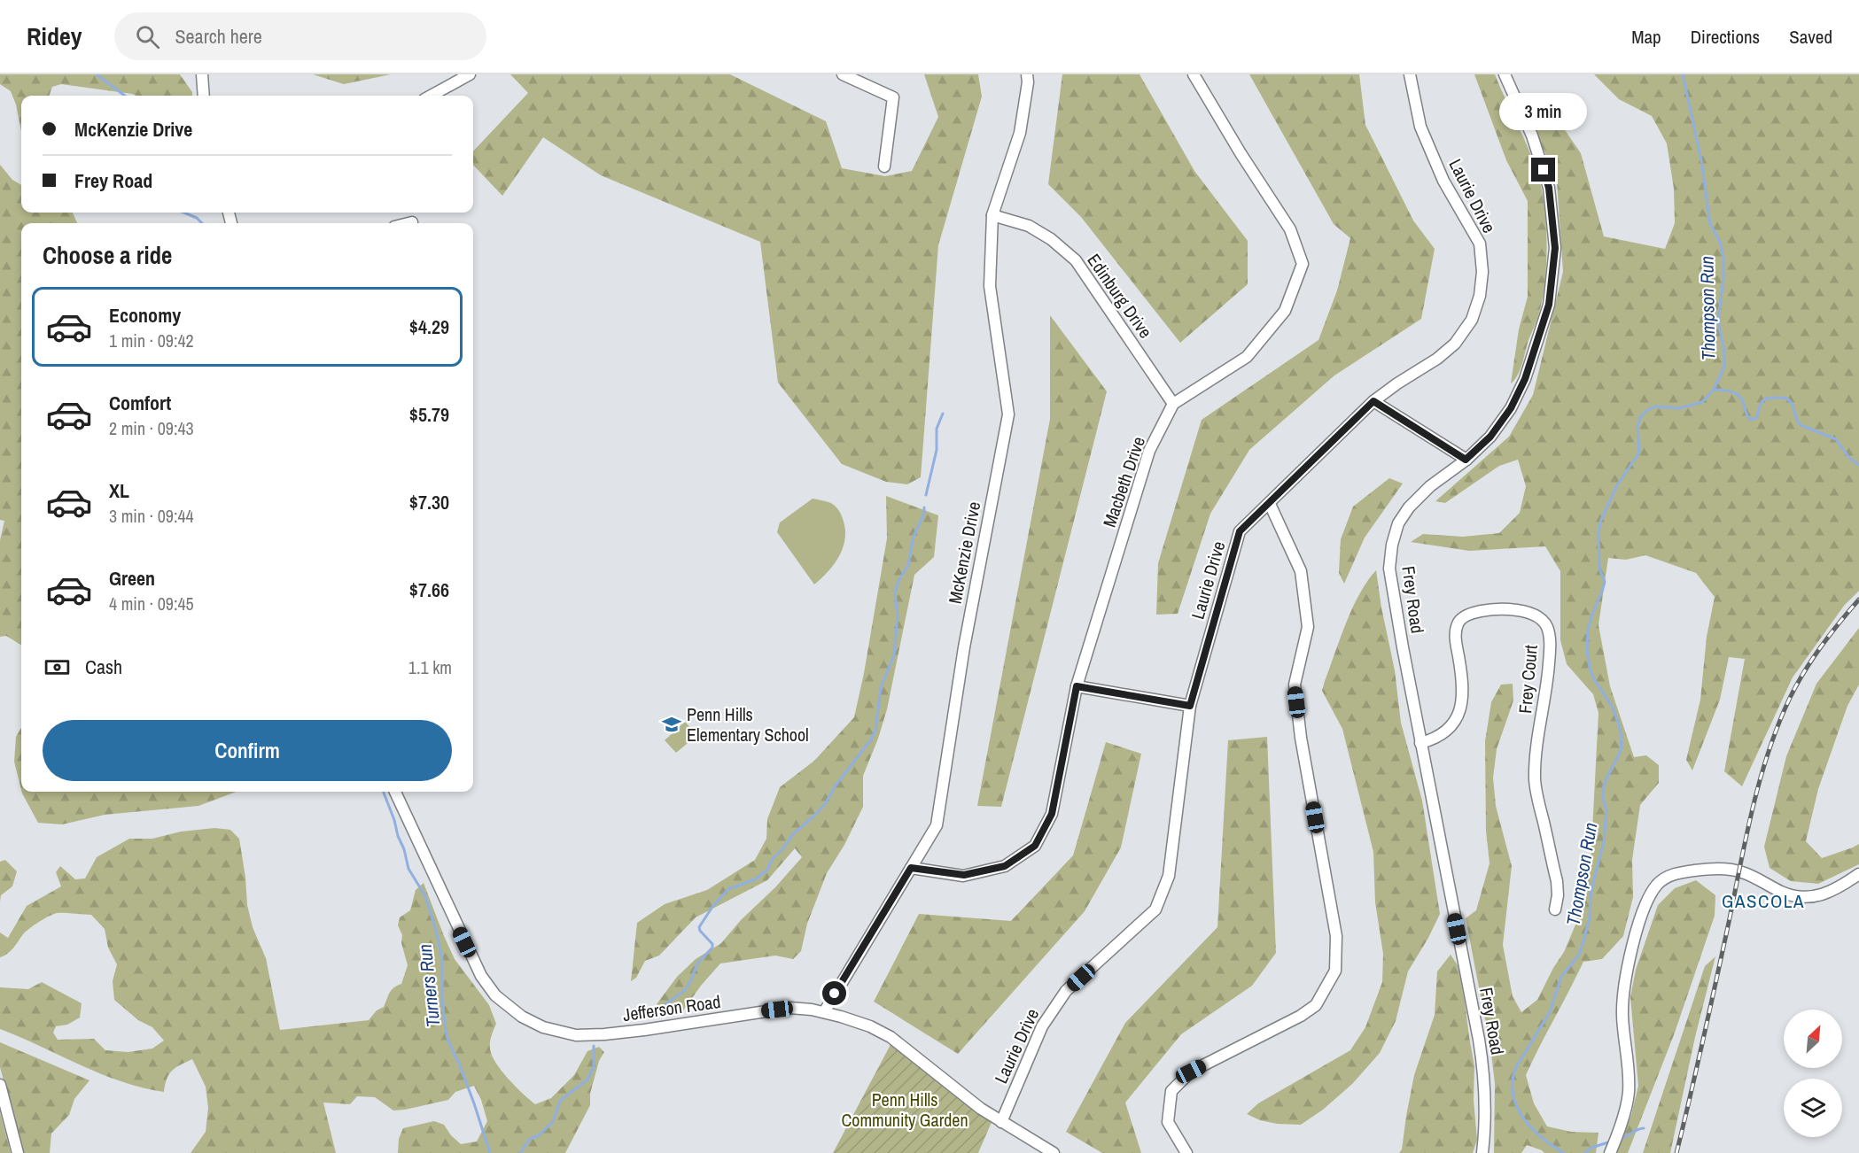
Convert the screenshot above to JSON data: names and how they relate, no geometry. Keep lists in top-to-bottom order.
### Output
{
  "streets": {
    "street": [
      "Laurie Drive",
      "Edinburg Drive",
      "Macbeth Drive",
      "McKenzie Drive",
      "Frey Road",
      "Frey Court",
      "Jefferson Road"
    ]
  },
  "crossings": [
    ["Laurie Drive", "Jefferson Road"],
    ["Edinburg Drive", "Macbeth Drive"],
    ["Edinburg Drive", "McKenzie Drive"],
    ["Macbeth Drive", "McKenzie Drive"],
    ["McKenzie Drive", "Jefferson Road"],
    ["Frey Road", "Frey Court"]
  ],
  "districts": ["GASCOLA"],
  "water": ["Thompson Run", "Turners Run"],
  "parks": ["Penn Hills Community Garden"],
  "places": {
    "school or university": ["Penn Hills Elementary School"]
  },
  "north": "top right",
  "page": {
    "header": "Ridey",
    "search": "Search here",
    "nav": ["Map", "Directions", "Saved"],
    "bubble": "3 min",
    "banner": ["McKenzie Drive", "Frey Road"],
    "heading": "Choose a ride",
    "list": [
      {
        "name": "Economy",
        "note": "1 min · 09:42",
        "value": "$4.29"
      },
      {
        "name": "Comfort",
        "note": "2 min · 09:43",
        "value": "$5.79"
      },
      {
        "name": "XL",
        "note": "3 min · 09:44",
        "value": "$7.30"
      },
      {
        "name": "Green",
        "note": "4 min · 09:45",
        "value": "$7.66"
      }
    ],
    "pay": ["Cash", "1.1 km"],
    "buttons": "Confirm"
  }
}
